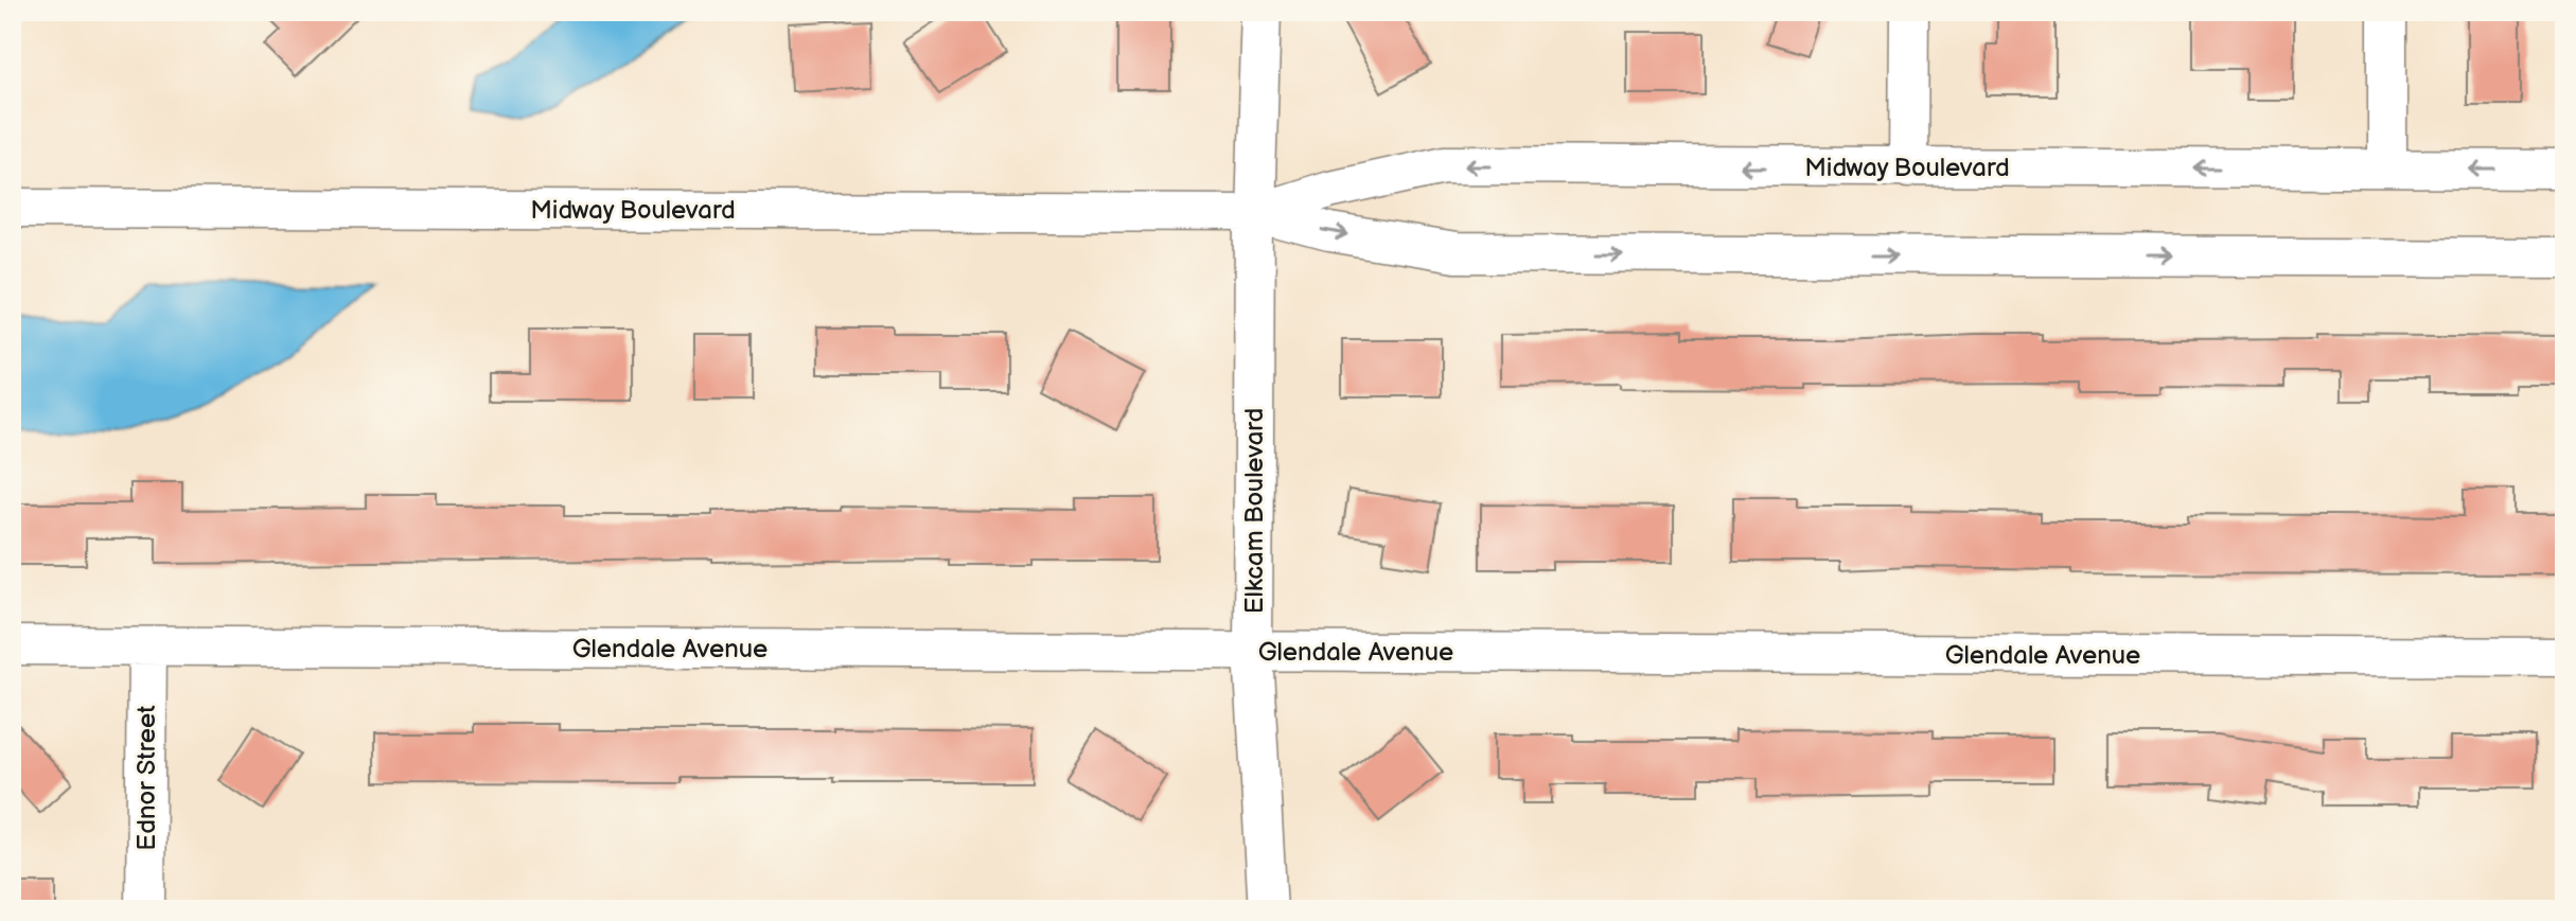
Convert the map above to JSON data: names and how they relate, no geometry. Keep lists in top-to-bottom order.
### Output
{
  "streets": {
    "street": [
      "Midway Boulevard",
      "Elkcam Boulevard",
      "Glendale Avenue",
      "Ednor Street"
    ]
  },
  "crossings": [
    ["Midway Boulevard", "Elkcam Boulevard"],
    ["Elkcam Boulevard", "Glendale Avenue"],
    ["Glendale Avenue", "Ednor Street"]
  ]
}
